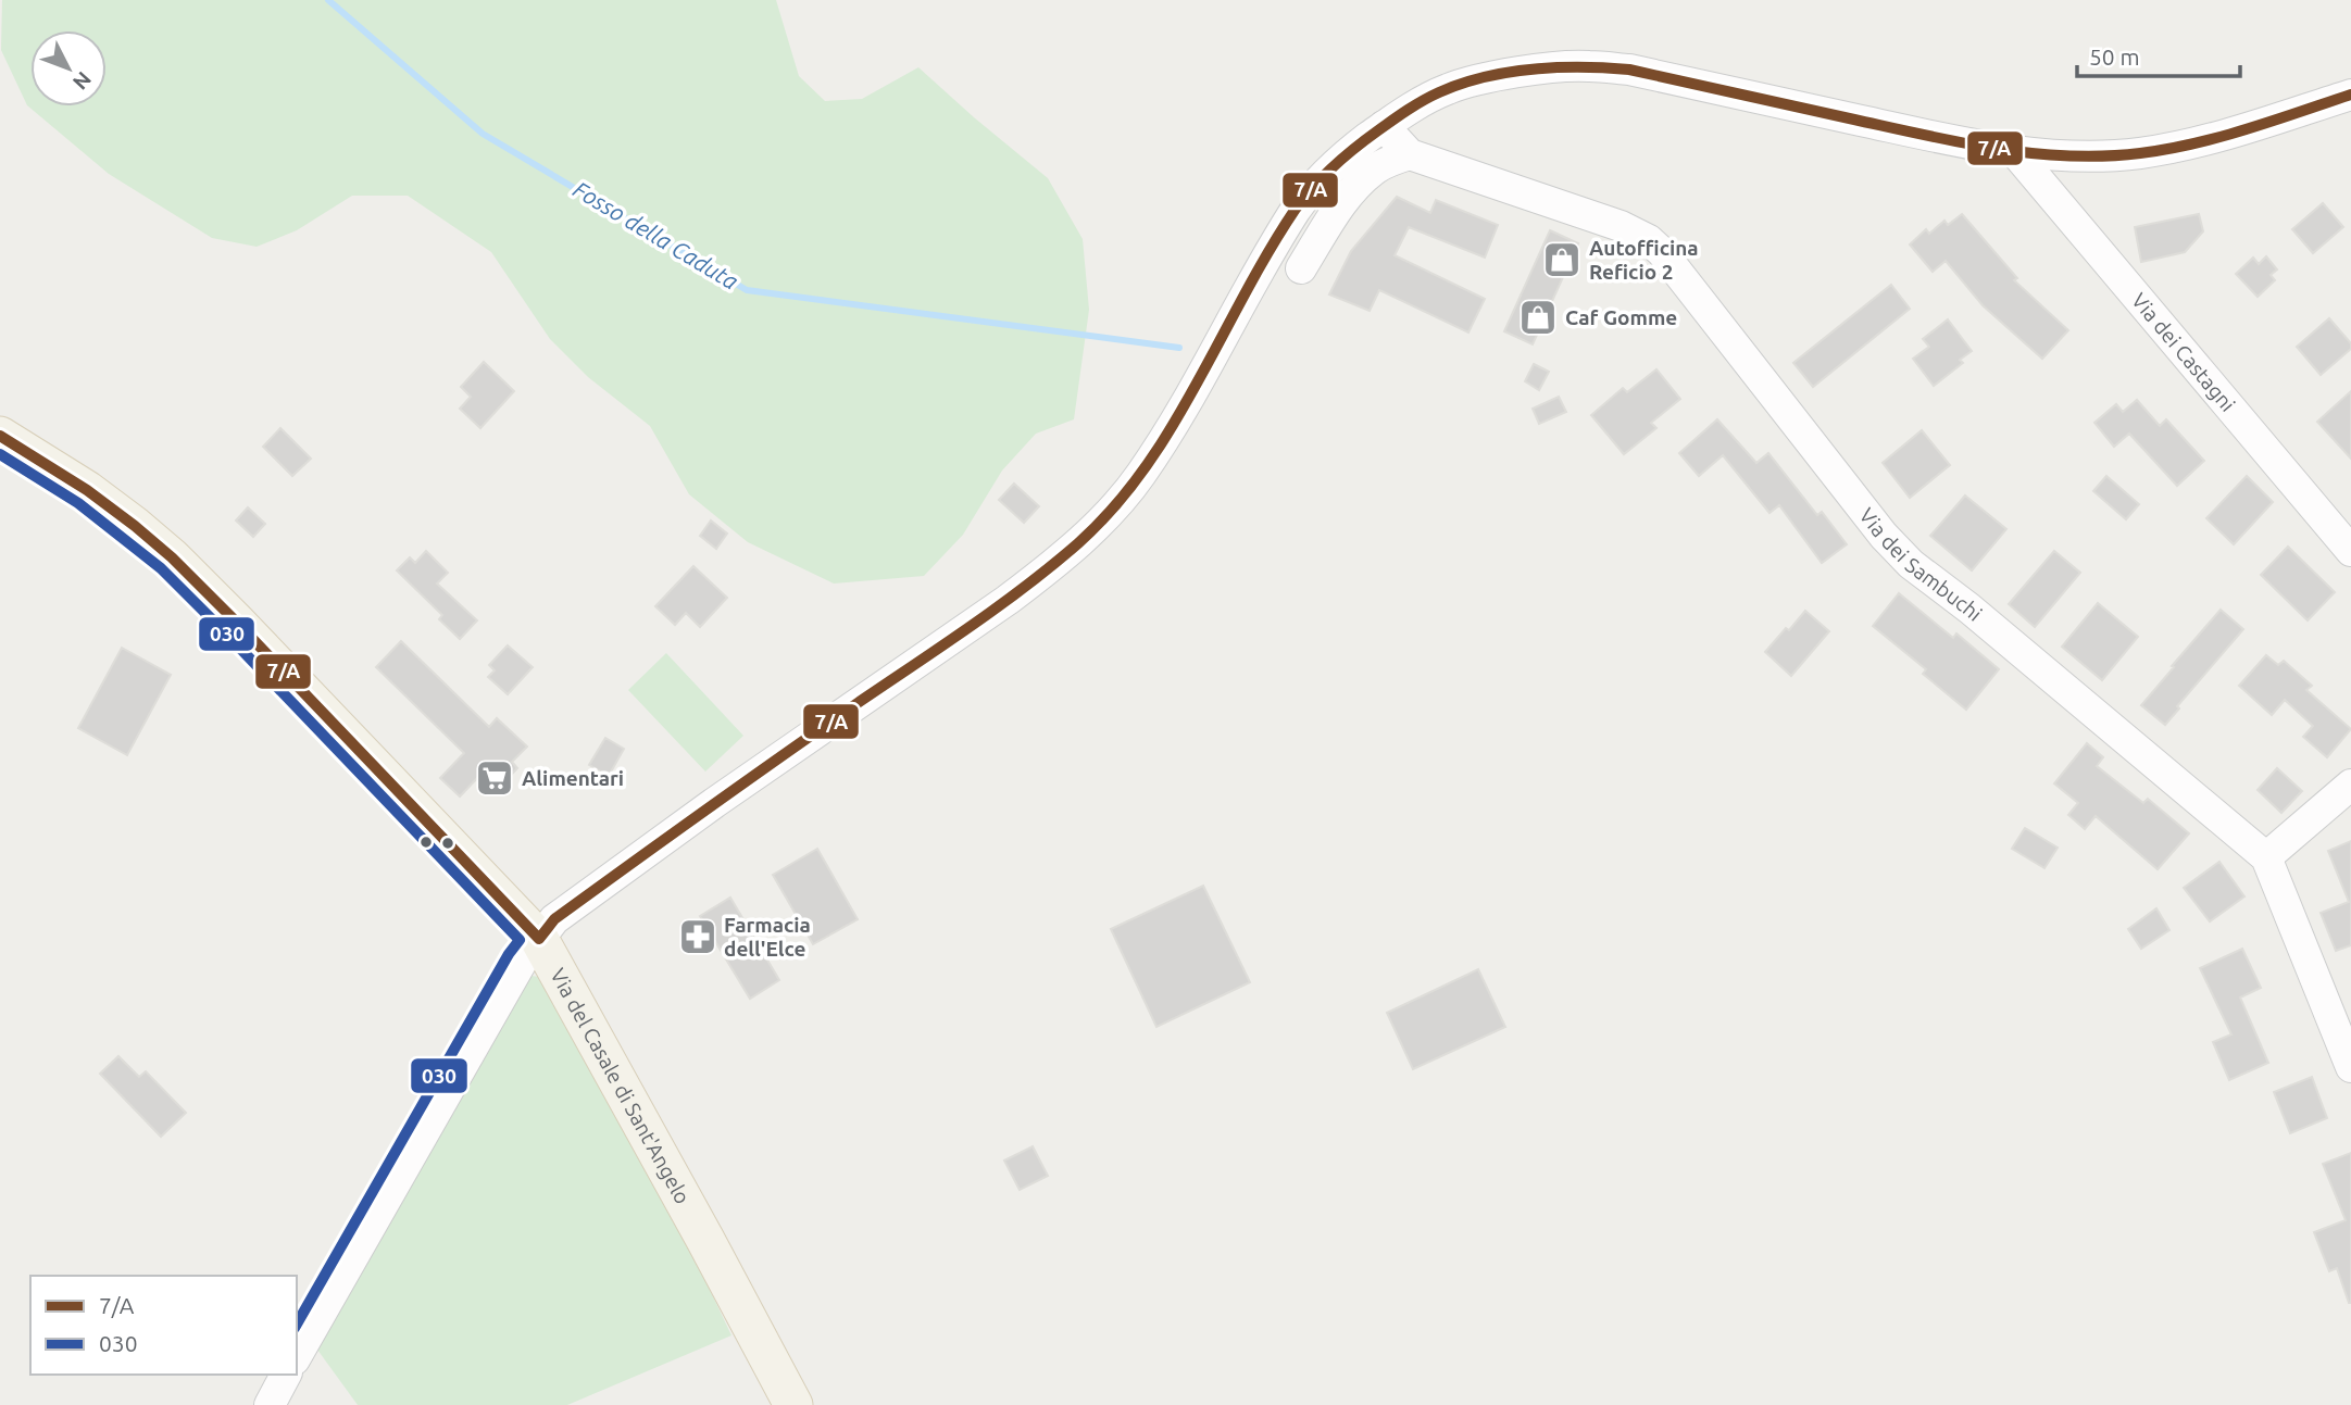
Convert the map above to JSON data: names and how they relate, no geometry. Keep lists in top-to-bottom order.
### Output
{
  "streets": {
    "main road": ["Via del Casale di Sant'Angelo"],
    "street": ["Via dei Castagni", "Via dei Sambuchi"]
  },
  "water": ["Fosso della Caduta"],
  "places": {
    "shop": ["Autofficina Reficio 2", "Caf Gomme"],
    "supermarket": ["Alimentari"],
    "pharmacy": ["Farmacia dell'Elce"]
  },
  "lines": ["transit line 7/A", "transit line 030"],
  "legend": ["7/A", "030"],
  "scale_bar": "50 m",
  "north": "bottom right"
}
